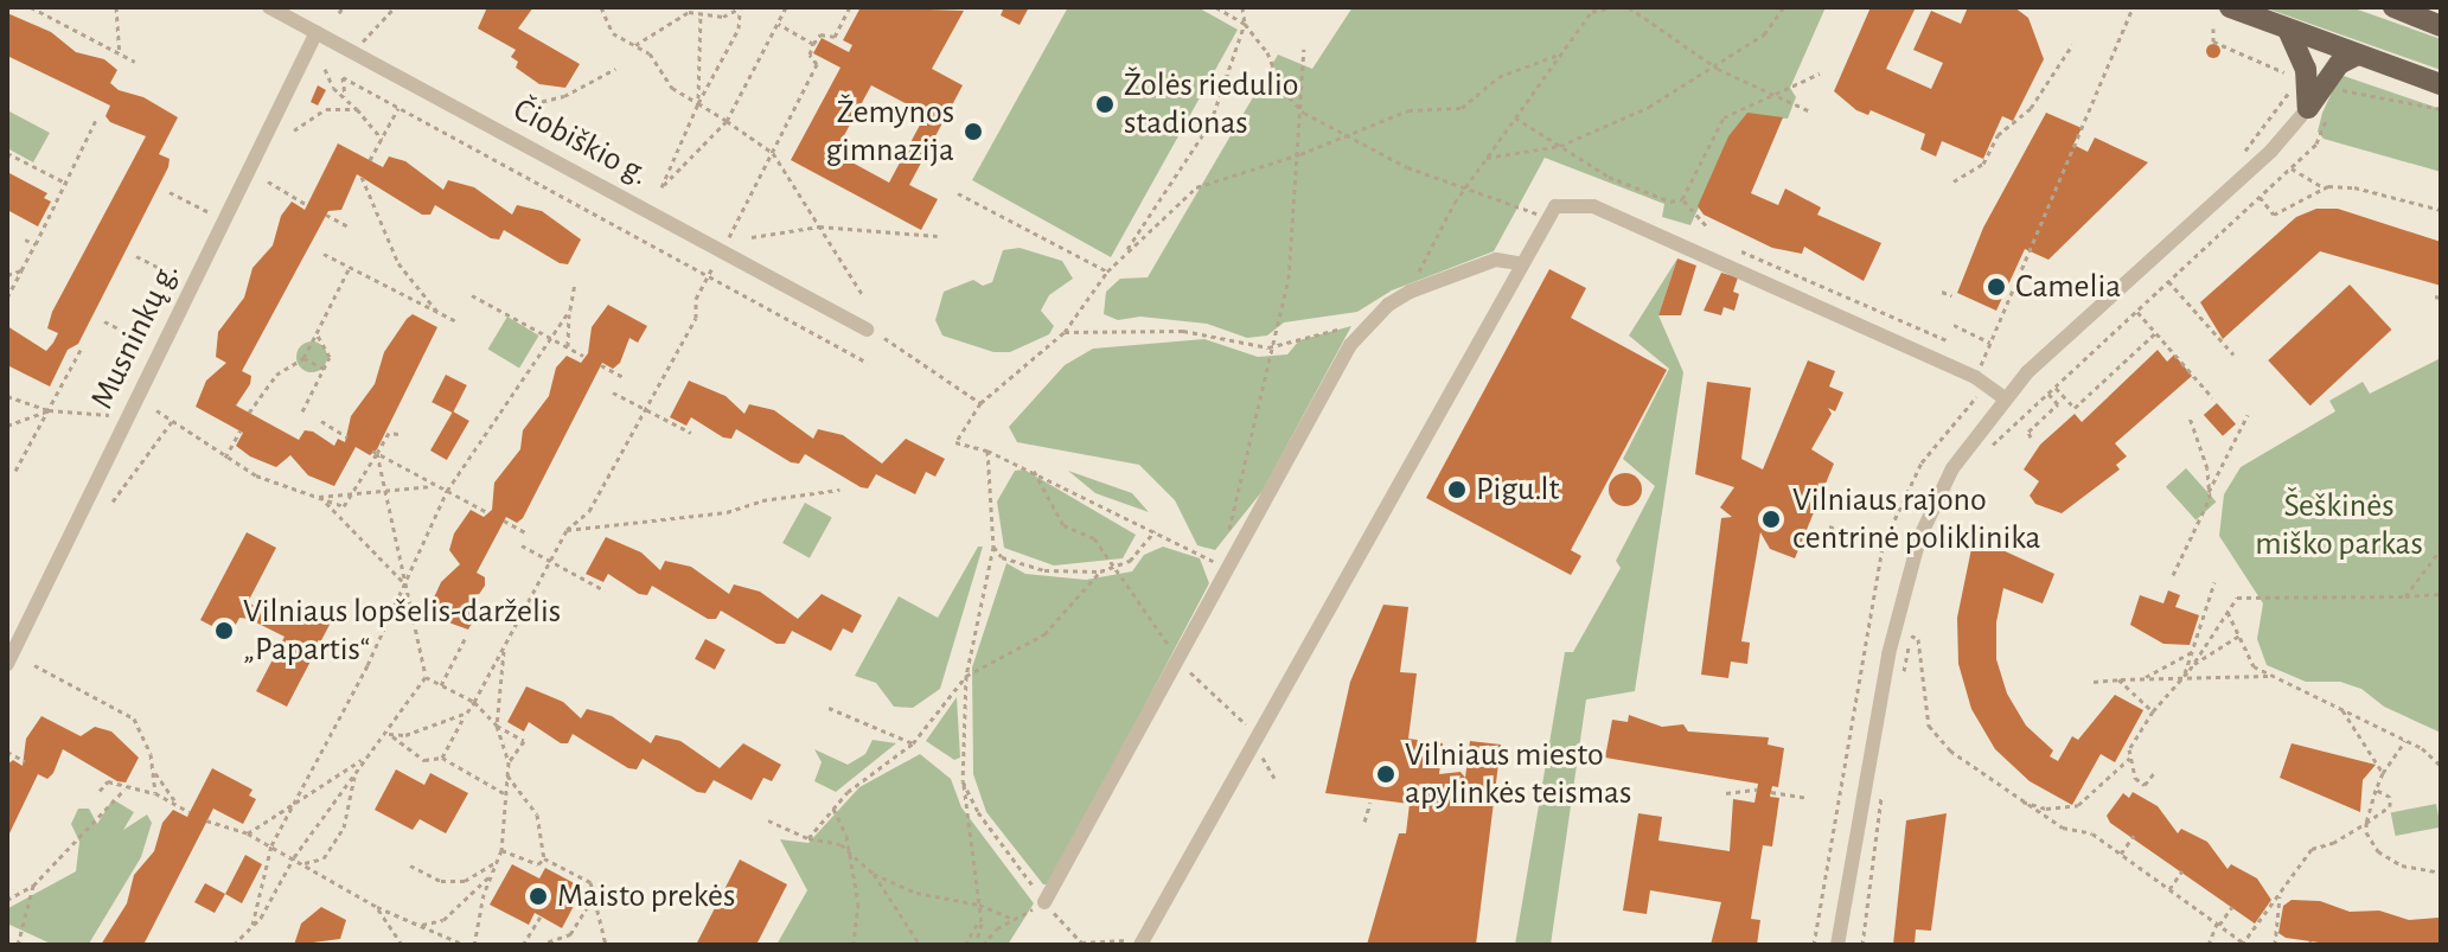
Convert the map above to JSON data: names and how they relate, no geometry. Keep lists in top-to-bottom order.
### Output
{
  "streets": {
    "street": ["Čiobiškio g.", "Musninkų g."]
  },
  "crossings": [
    ["Čiobiškio g.", "Musninkų g."]
  ],
  "parks": ["Šeškinės miško parkas"],
  "places": [
    "Žolės riedulio stadionas",
    "Žemynos gimnazija",
    "Camelia",
    "Pigu.lt",
    "Vilniaus rajono centrinė poliklinika",
    "Vilniaus lopšelis-darželis „Papartis“",
    "Vilniaus miesto apylinkės teismas",
    "Maisto prekės"
  ]
}
